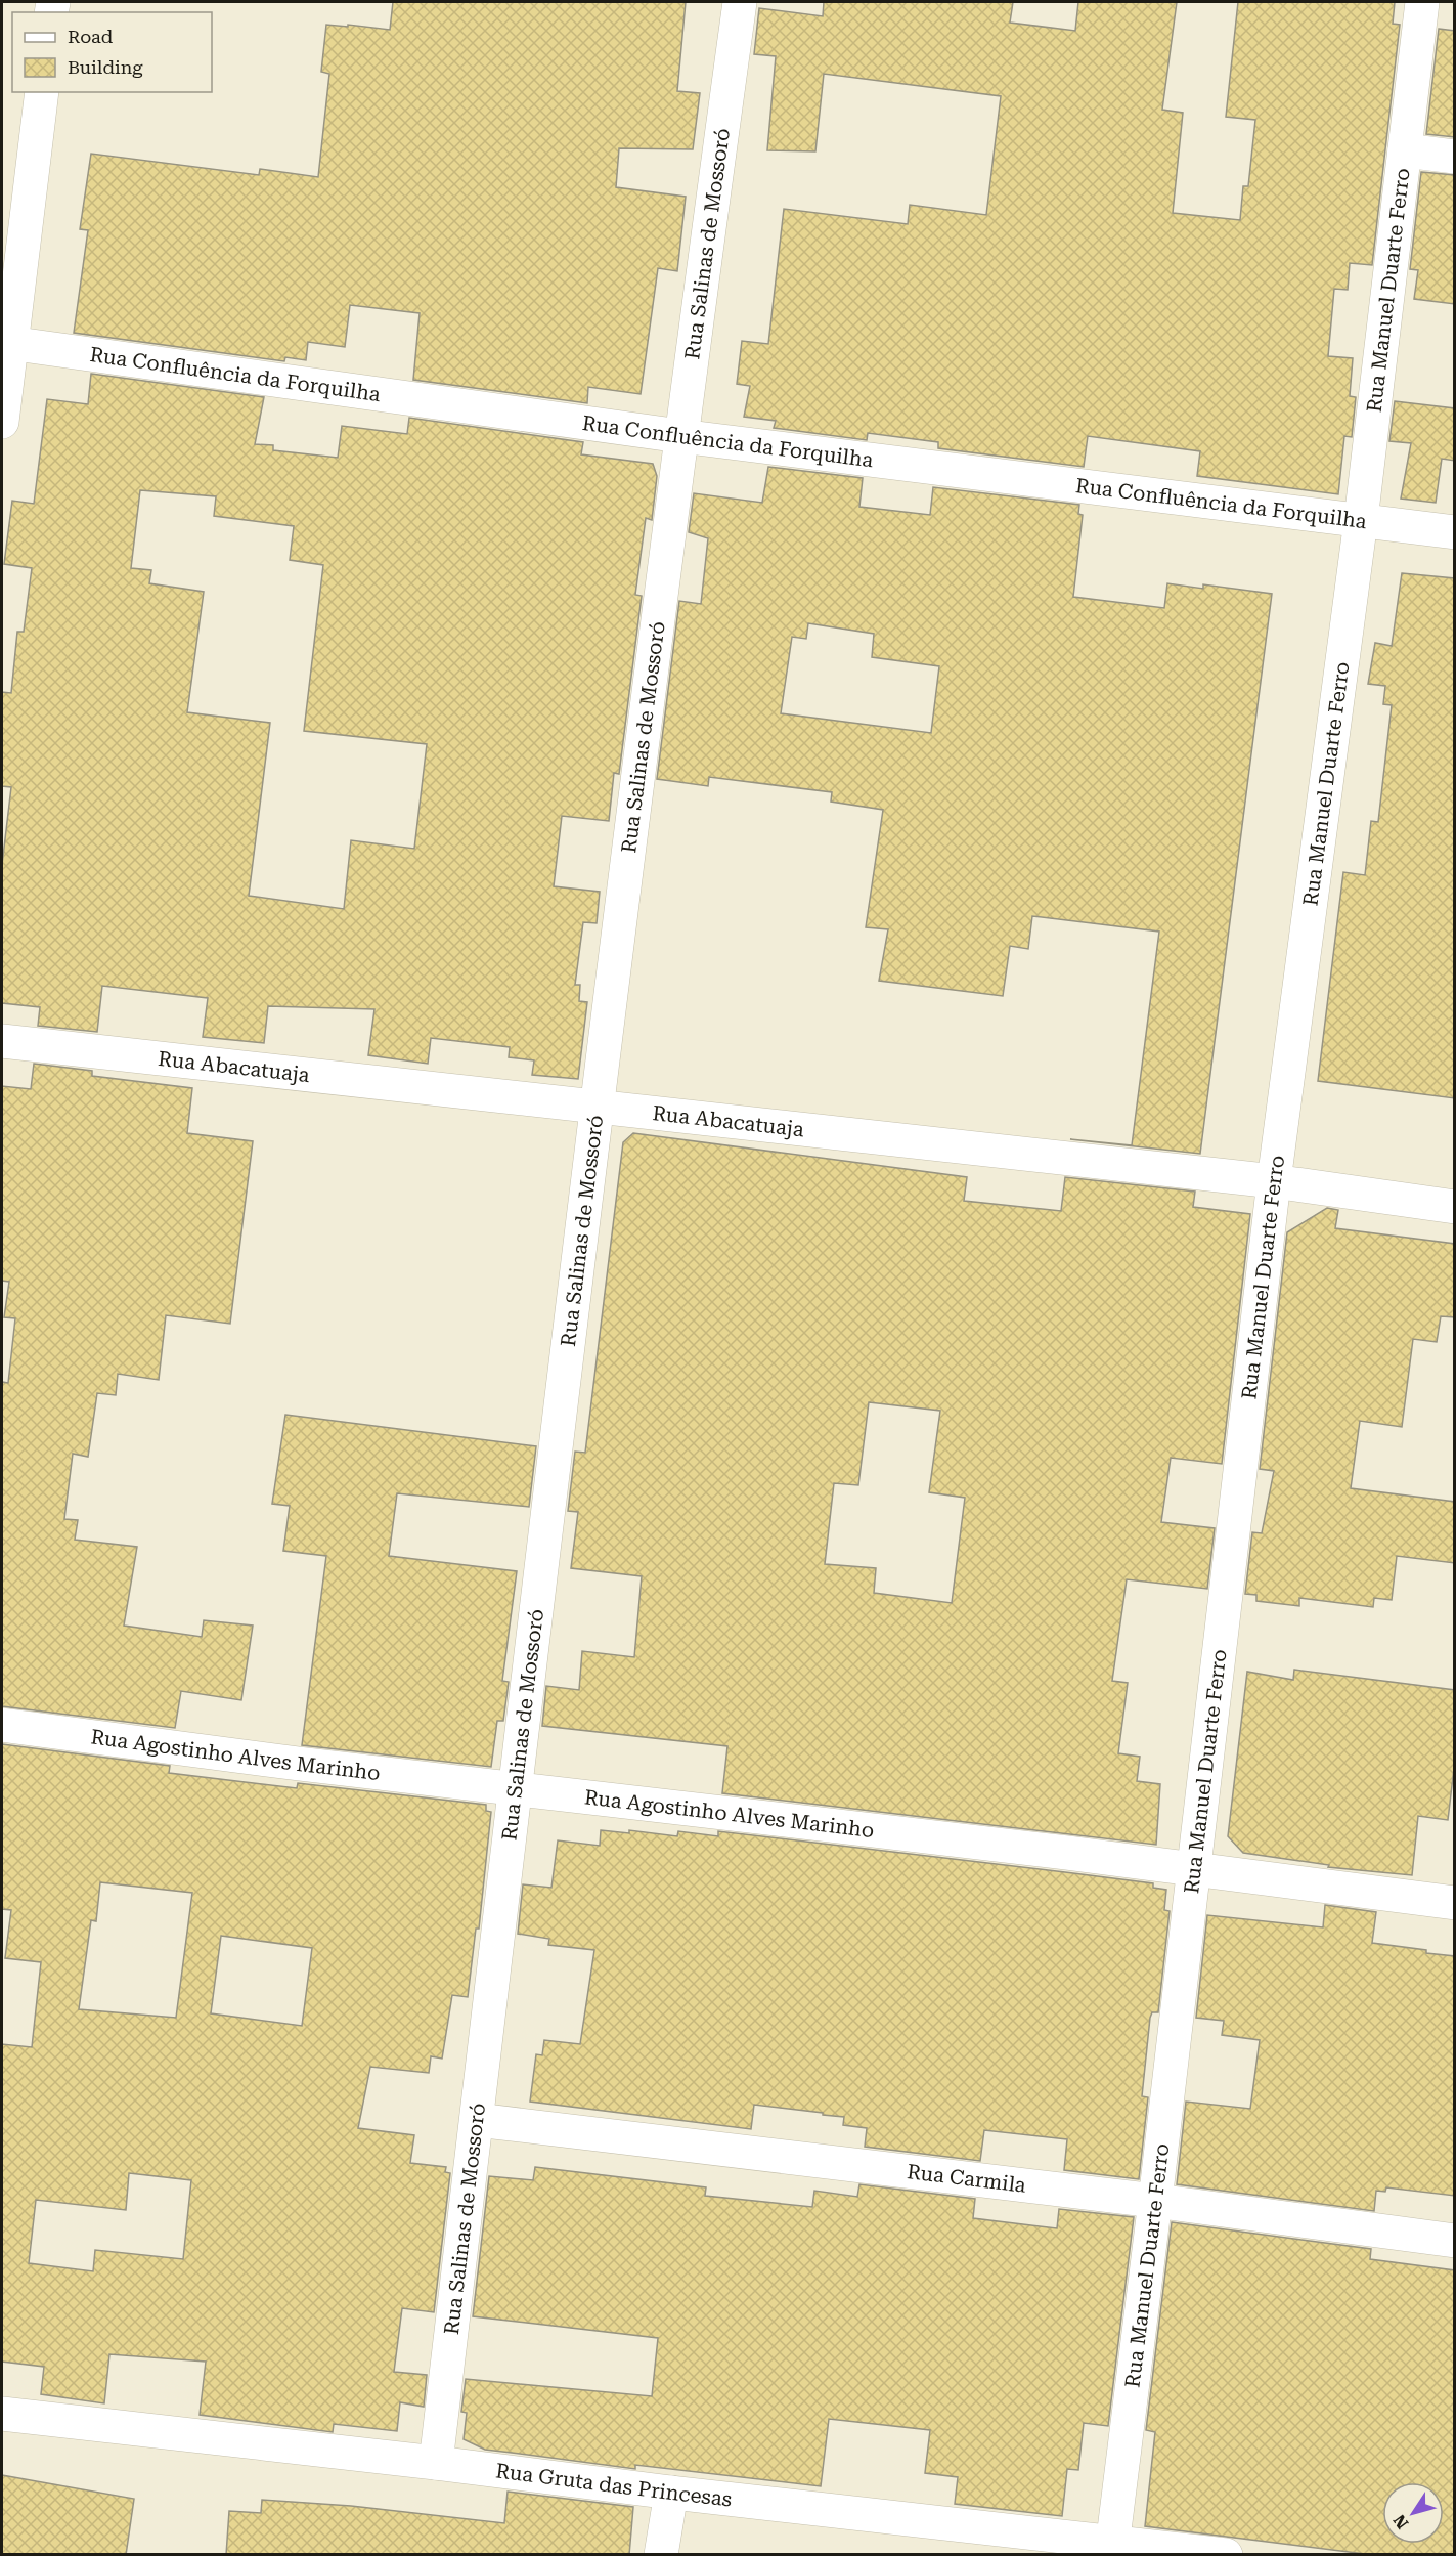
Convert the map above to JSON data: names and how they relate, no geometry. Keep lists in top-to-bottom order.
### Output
{
  "streets": {
    "street": [
      "Rua Salinas de Mossoró",
      "Rua Manuel Duarte Ferro",
      "Rua Confluência da Forquilha",
      "Rua Abacatuaja",
      "Rua Agostinho Alves Marinho",
      "Rua Carmila",
      "Rua Gruta das Princesas"
    ]
  },
  "crossings": [
    ["Rua Salinas de Mossoró", "Rua Confluência da Forquilha"],
    ["Rua Salinas de Mossoró", "Rua Abacatuaja"],
    ["Rua Salinas de Mossoró", "Rua Agostinho Alves Marinho"],
    ["Rua Salinas de Mossoró", "Rua Carmila"],
    ["Rua Salinas de Mossoró", "Rua Gruta das Princesas"],
    ["Rua Manuel Duarte Ferro", "Rua Confluência da Forquilha"],
    ["Rua Manuel Duarte Ferro", "Rua Abacatuaja"],
    ["Rua Manuel Duarte Ferro", "Rua Agostinho Alves Marinho"],
    ["Rua Manuel Duarte Ferro", "Rua Carmila"],
    ["Rua Manuel Duarte Ferro", "Rua Gruta das Princesas"]
  ],
  "legend": ["Road", "Building"],
  "north": "bottom left"
}
